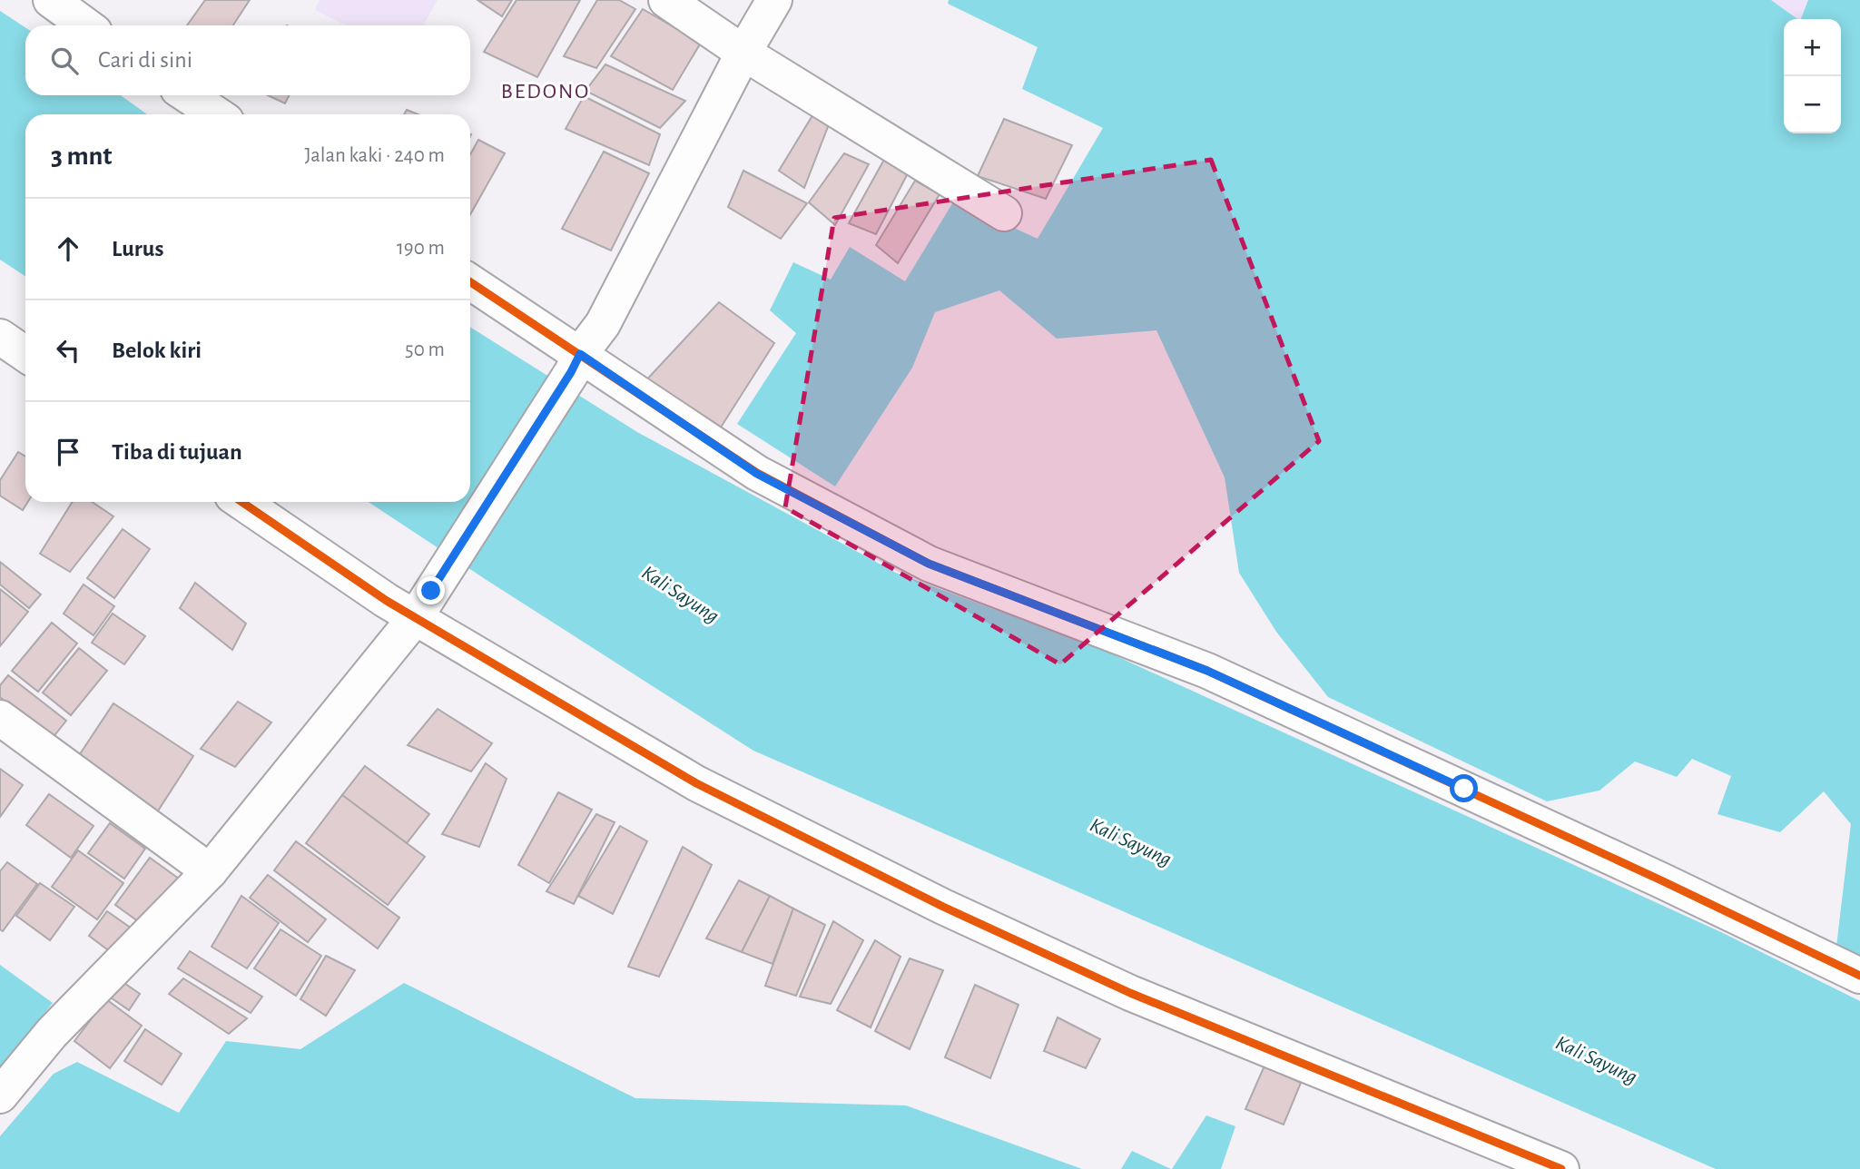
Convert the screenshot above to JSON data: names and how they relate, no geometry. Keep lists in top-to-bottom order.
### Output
{
  "districts": ["BEDONO"],
  "water": ["Kali Sayung"],
  "page": {
    "map_buttons": ["+", "−"],
    "search": "Cari di sini",
    "heading": ["3 mnt", "Jalan kaki · 240 m"],
    "list": [
      ["Lurus", "190 m"],
      ["Belok kiri", "50 m"],
      "Tiba di tujuan"
    ]
  }
}
